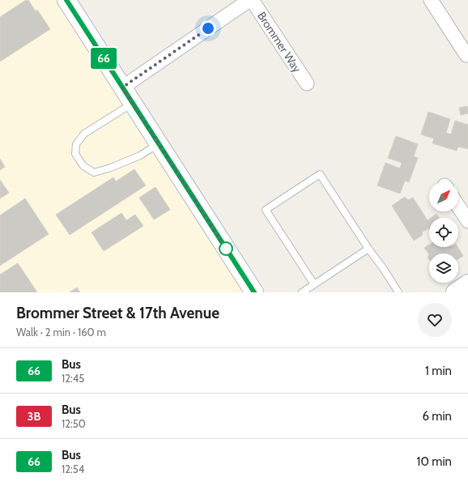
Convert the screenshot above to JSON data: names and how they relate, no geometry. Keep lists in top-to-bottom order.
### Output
{
  "streets": {
    "street": ["Brommer Way"]
  },
  "lines": ["bus line 66"],
  "north": "top right",
  "page": {
    "on_map": "66",
    "heading": ["Brommer Street & 17th Avenue", "Walk · 2 min · 160 m"],
    "list": [
      {
        "mark": "66",
        "name": "Bus",
        "note": "12:45",
        "value": "1 min"
      },
      {
        "mark": "3B",
        "name": "Bus",
        "note": "12:50",
        "value": "6 min"
      },
      {
        "mark": "66",
        "name": "Bus",
        "note": "12:54",
        "value": "10 min"
      }
    ]
  }
}
